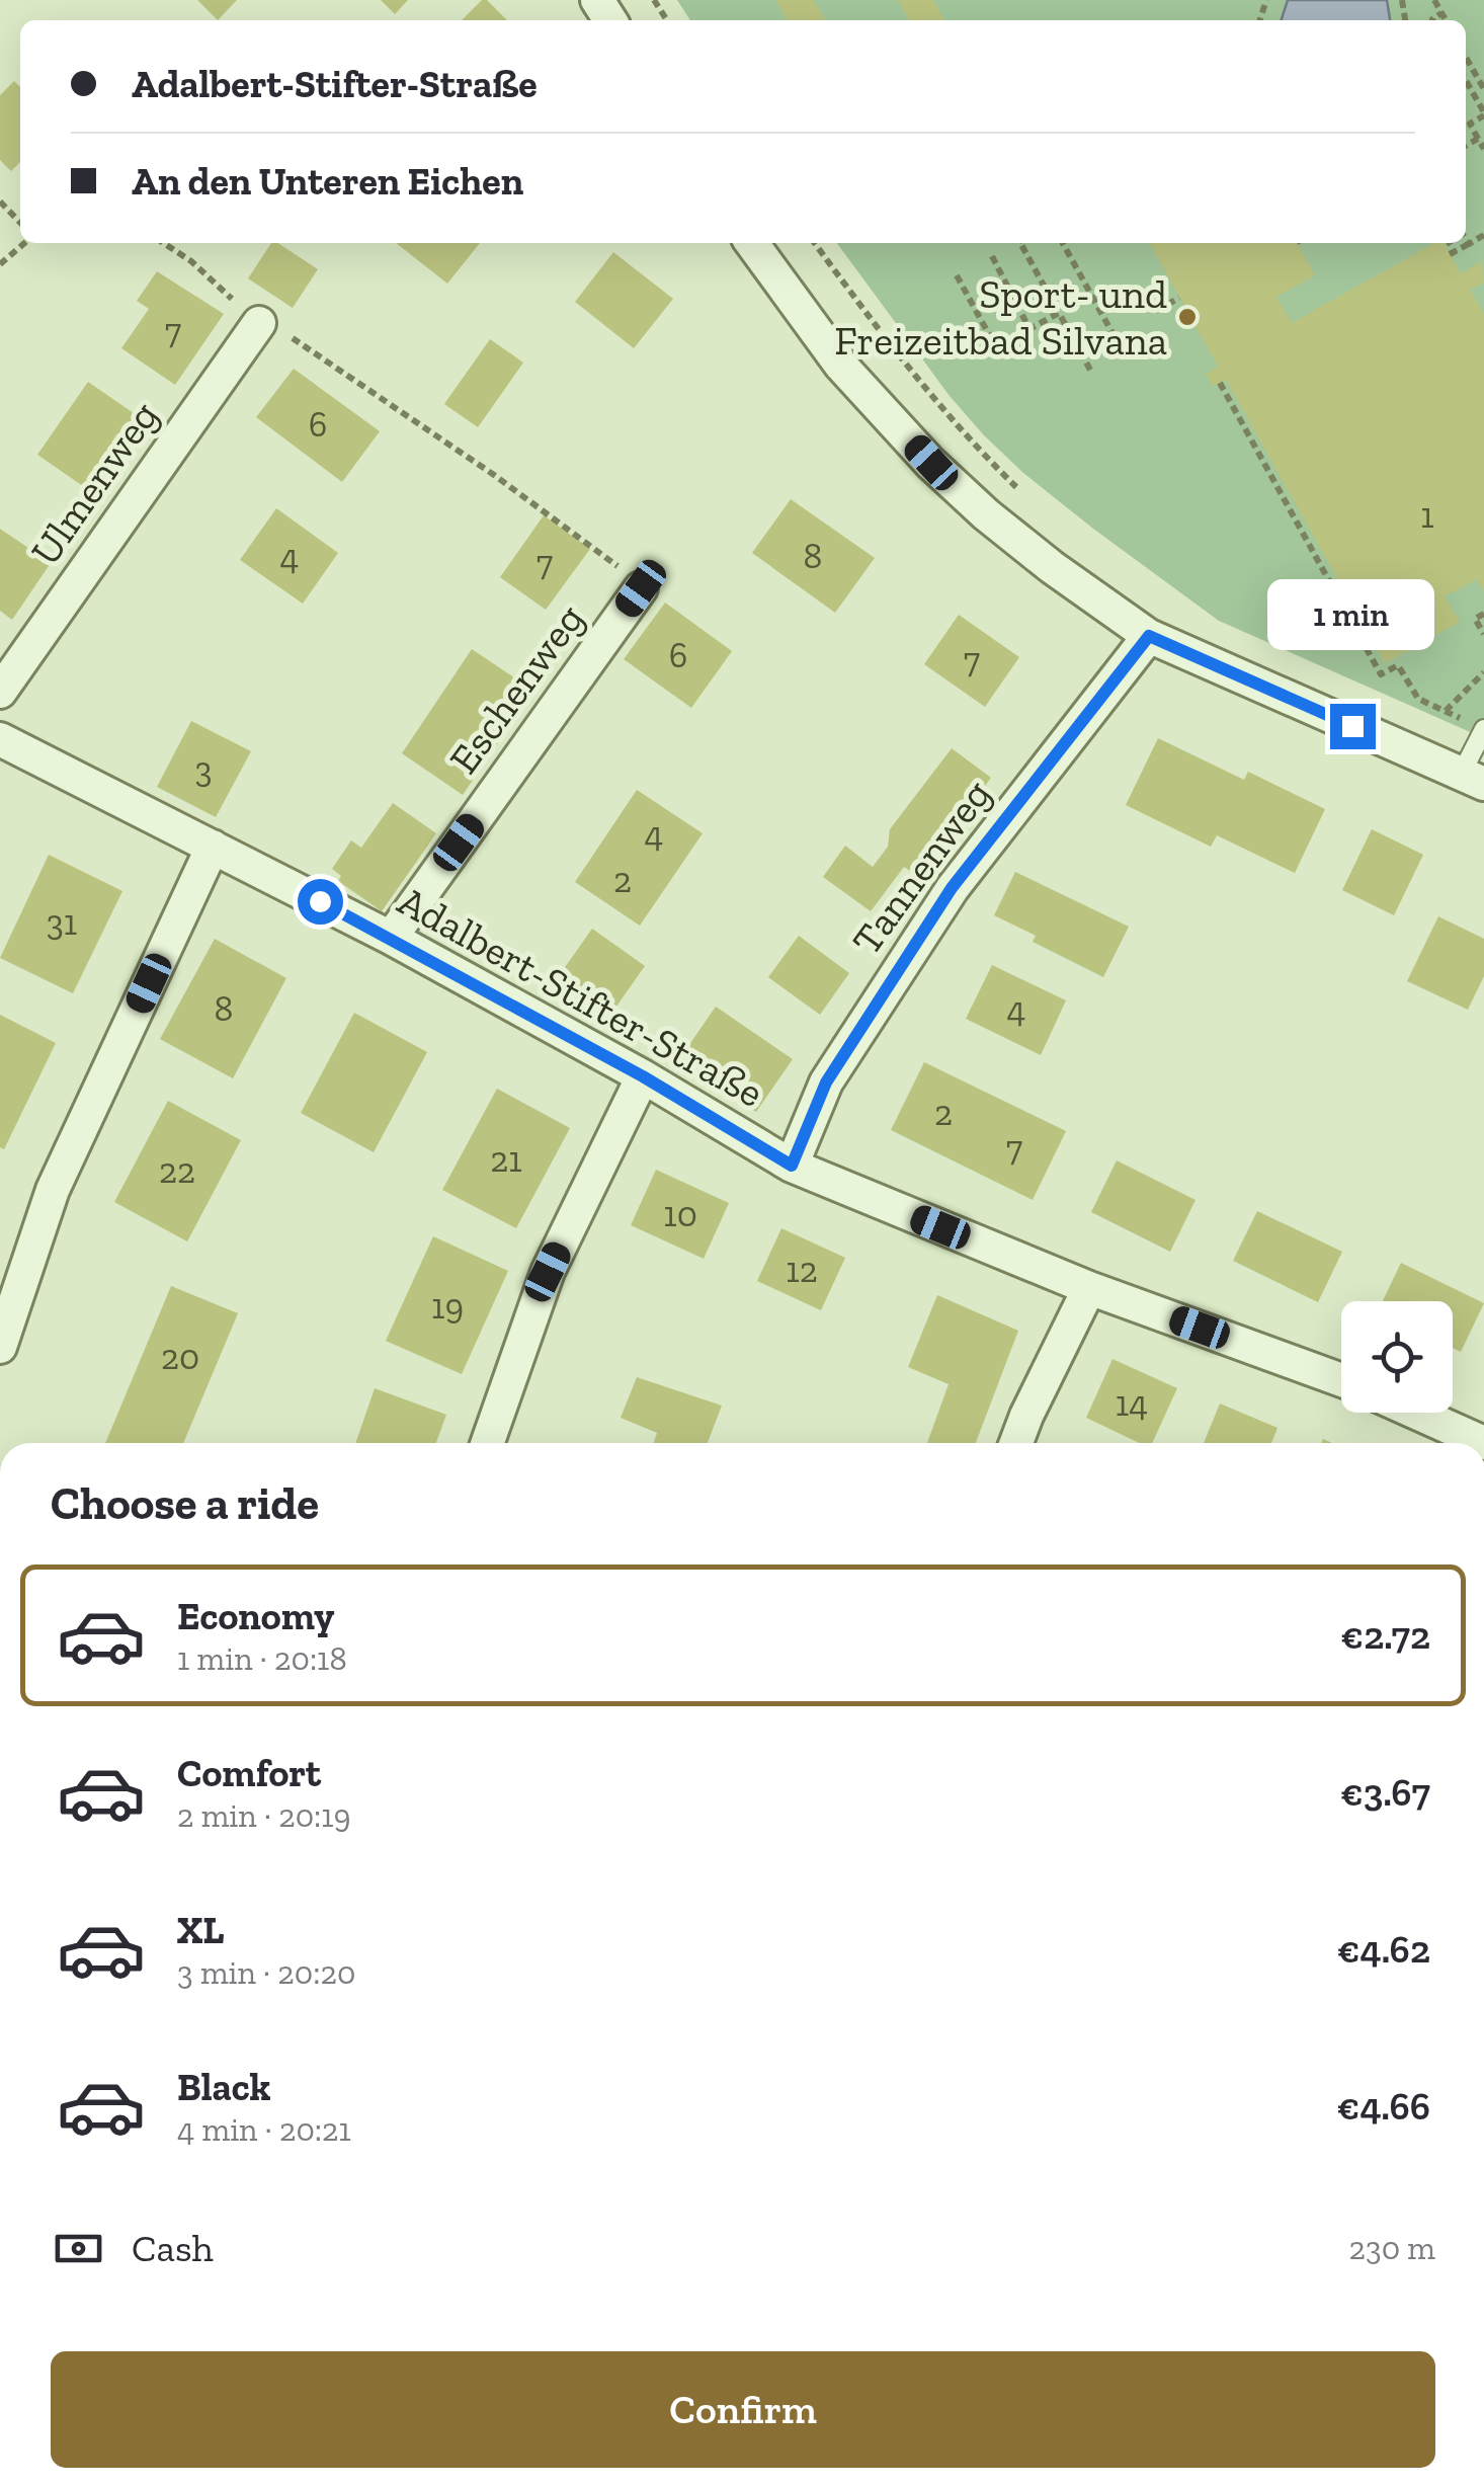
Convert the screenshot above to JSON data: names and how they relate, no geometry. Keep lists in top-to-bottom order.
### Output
{
  "streets": {
    "street": [
      "Ulmenweg",
      "Eschenweg",
      "Tannenweg",
      "Adalbert-Stifter-Straße"
    ]
  },
  "crossings": [
    ["Eschenweg", "Adalbert-Stifter-Straße"],
    ["Tannenweg", "Adalbert-Stifter-Straße"]
  ],
  "places": ["Sport- und Freizeitbad Silvana"],
  "house_numbers": [
    "7",
    "6",
    "1",
    "8",
    "4",
    "7",
    "6",
    "7",
    "3",
    "4",
    "2",
    "31",
    "8",
    "4",
    "2",
    "7",
    "21",
    "22",
    "10",
    "12",
    "19",
    "20",
    "14"
  ],
  "page": {
    "banner": ["Adalbert-Stifter-Straße", "An den Unteren Eichen"],
    "bubble": "1 min",
    "heading": "Choose a ride",
    "list": [
      {
        "name": "Economy",
        "note": "1 min · 20:18",
        "value": "€2.72"
      },
      {
        "name": "Comfort",
        "note": "2 min · 20:19",
        "value": "€3.67"
      },
      {
        "name": "XL",
        "note": "3 min · 20:20",
        "value": "€4.62"
      },
      {
        "name": "Black",
        "note": "4 min · 20:21",
        "value": "€4.66"
      }
    ],
    "pay": ["Cash", "230 m"],
    "buttons": "Confirm"
  }
}
